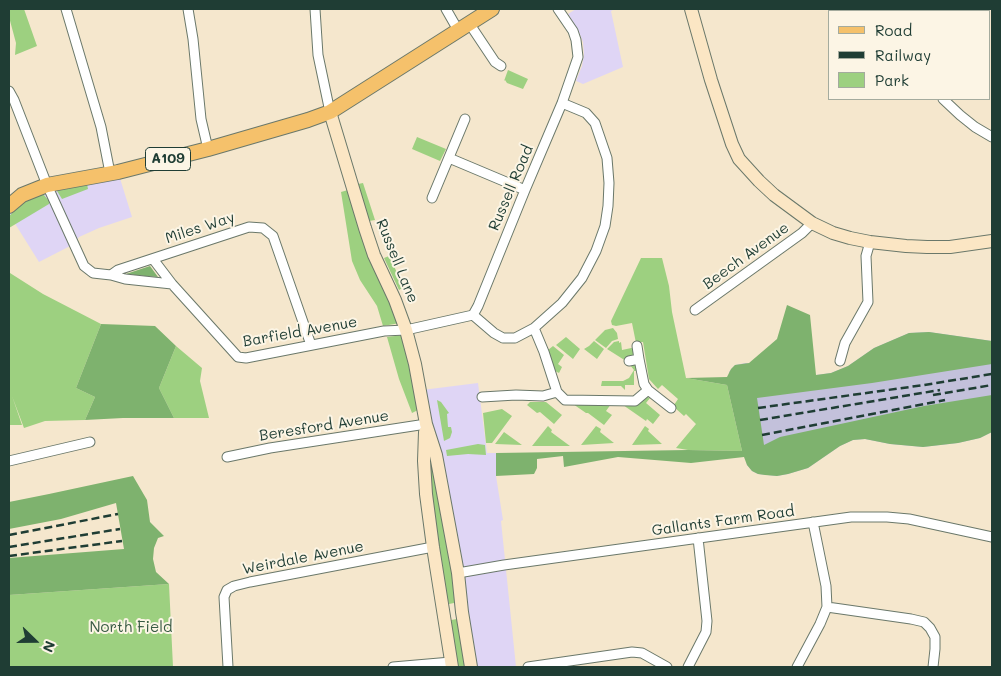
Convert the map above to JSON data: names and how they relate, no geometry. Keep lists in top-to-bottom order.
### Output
{
  "streets": {
    "main road": ["A109", "Russell Lane"],
    "street": [
      "Russell Road",
      "Miles Way",
      "Beech Avenue",
      "Barfield Avenue",
      "Beresford Avenue",
      "Gallants Farm Road",
      "Weirdale Avenue"
    ]
  },
  "crossings": [
    ["A109", "Russell Lane"],
    ["Miles Way", "Barfield Avenue"],
    ["Russell Lane", "Barfield Avenue"],
    ["Russell Lane", "Beresford Avenue"],
    ["Russell Lane", "Gallants Farm Road"],
    ["Russell Lane", "Weirdale Avenue"]
  ],
  "parks": ["North Field"],
  "legend": ["Road", "Railway", "Park"],
  "north": "right"
}
